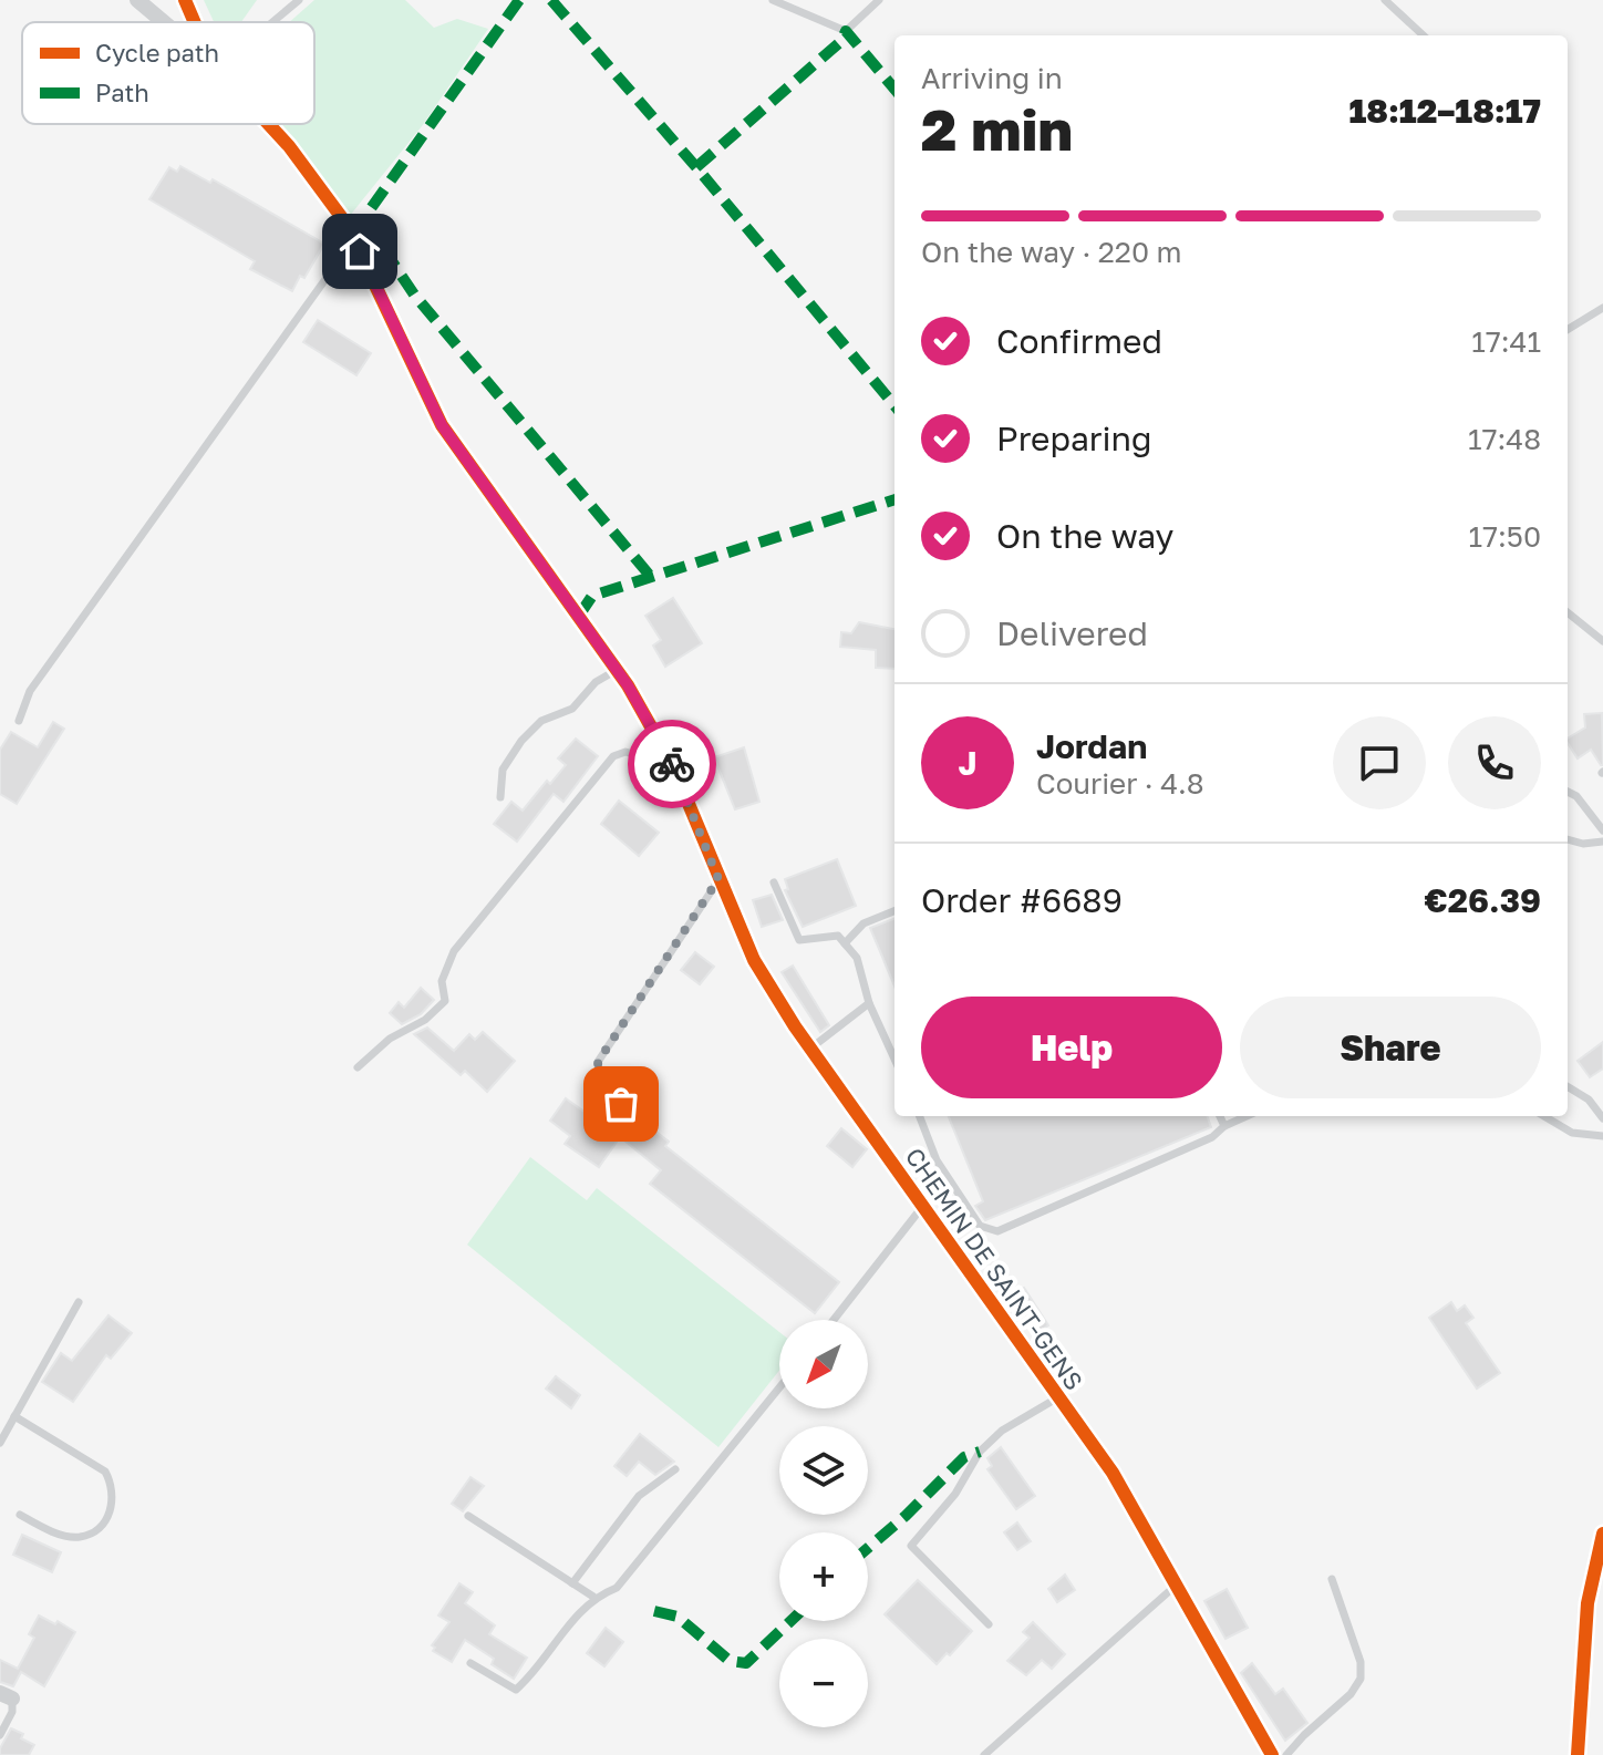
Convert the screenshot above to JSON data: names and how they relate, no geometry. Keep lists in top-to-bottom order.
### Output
{
  "streets": {
    "street": ["CHEMIN DE SAINT-GENS"]
  },
  "legend": ["Cycle path", "Path"],
  "north": "bottom left",
  "page": {
    "heading": ["2 min", "Arriving in", "18:12–18:17"],
    "panel": [
      "Jordan",
      "Courier · 4.8",
      "Order #6689",
      "€26.39"
    ],
    "bar": "On the way · 220 m",
    "list": [
      ["Confirmed", "17:41"],
      ["Preparing", "17:48"],
      ["On the way", "17:50"],
      "Delivered"
    ],
    "round": "J",
    "buttons": ["Help", "Share"],
    "map_buttons": ["+", "−"]
  }
}
